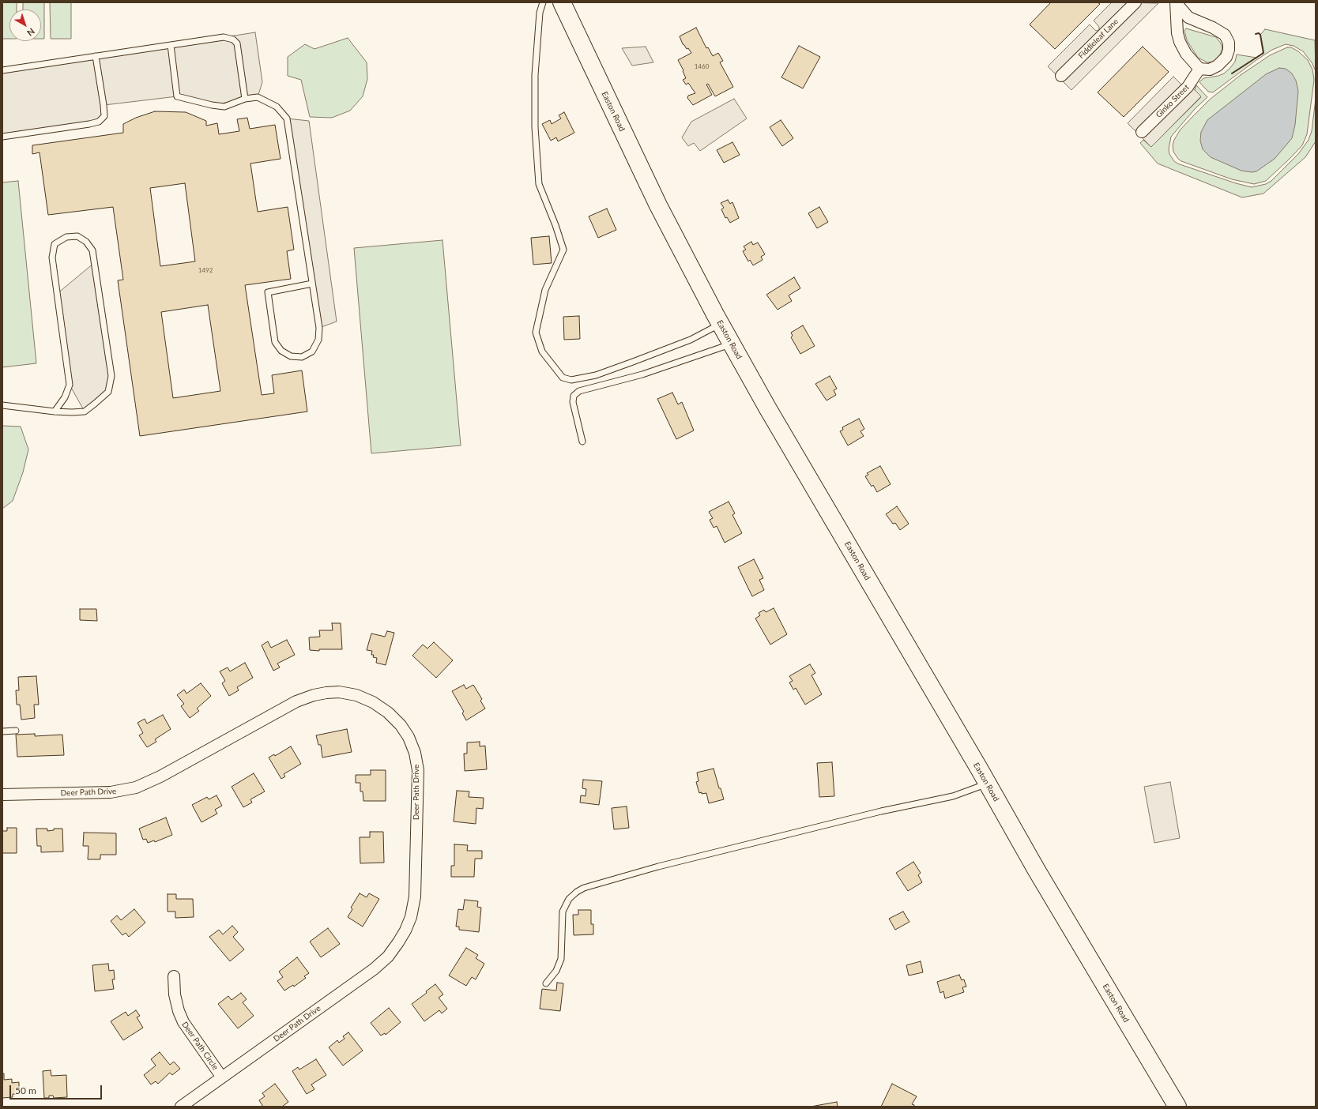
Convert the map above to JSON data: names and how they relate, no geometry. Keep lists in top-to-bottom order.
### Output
{
  "streets": {
    "highway": ["Easton Road"],
    "street": [
      "Fiddleleaf Lane",
      "Ginko Street",
      "Deer Path Drive",
      "Deer Path Circle"
    ]
  },
  "crossings": [
    ["Deer Path Drive", "Deer Path Circle"]
  ],
  "house_numbers": ["1460", "1492"],
  "scale_bar": "50 m",
  "north": "bottom right"
}
